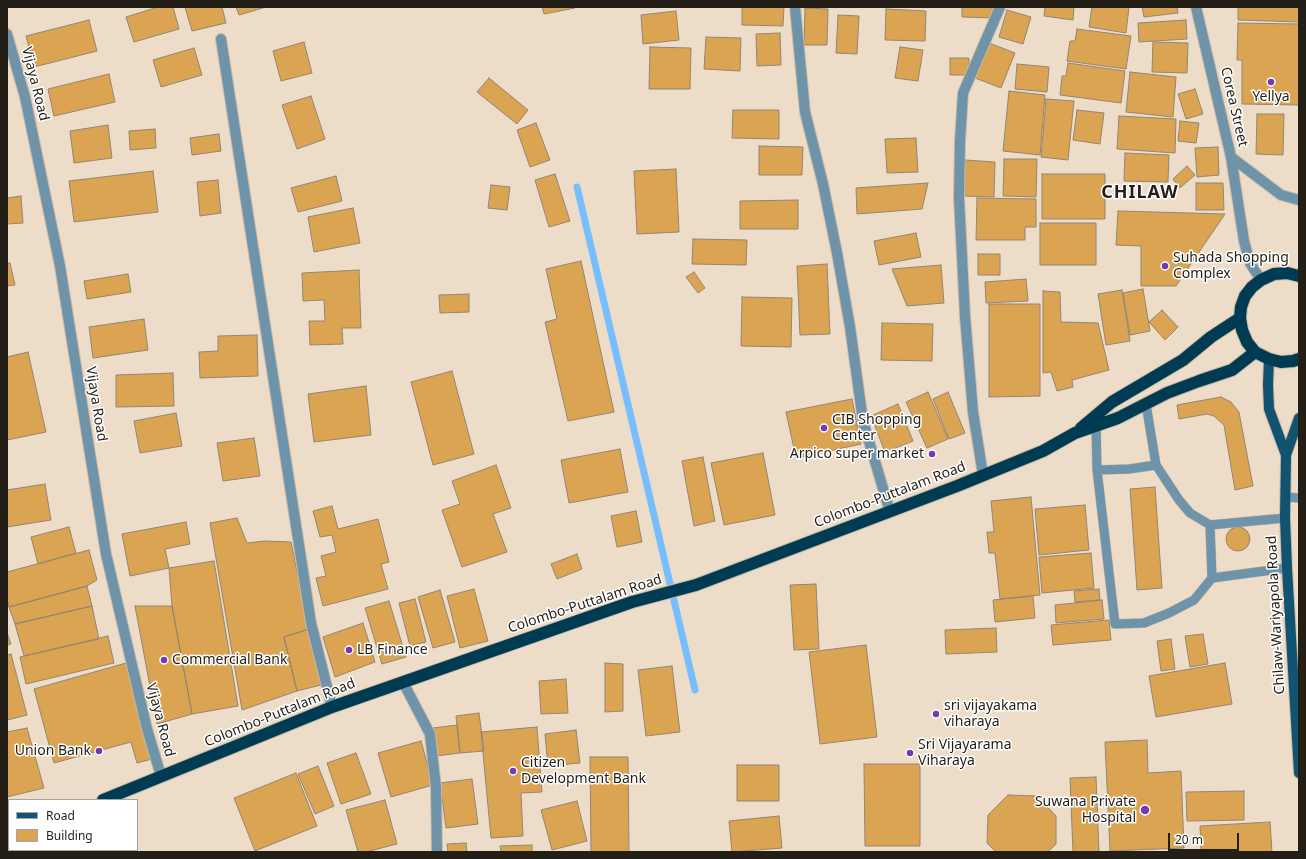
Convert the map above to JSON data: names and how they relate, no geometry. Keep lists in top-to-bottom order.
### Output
{
  "streets": {
    "highway": ["Colombo-Puttalam Road"],
    "main road": ["Chilaw-Wariyapola Road"],
    "street": ["Vijaya Road", "Corea Street"]
  },
  "crossings": [
    ["Vijaya Road", "Colombo-Puttalam Road"]
  ],
  "districts": ["CHILAW"],
  "places": [
    "Yellya",
    "Suhada Shopping Complex",
    "CIB Shopping Center",
    "Arpico super market",
    "LB Finance",
    "Commercial Bank",
    "sri vijayakama viharaya",
    "Union Bank",
    "Sri Vijayarama Viharaya",
    "Citizen Development Bank",
    "Suwana Private Hospital"
  ],
  "legend": ["Road", "Building"],
  "scale_bar": "20 m"
}
